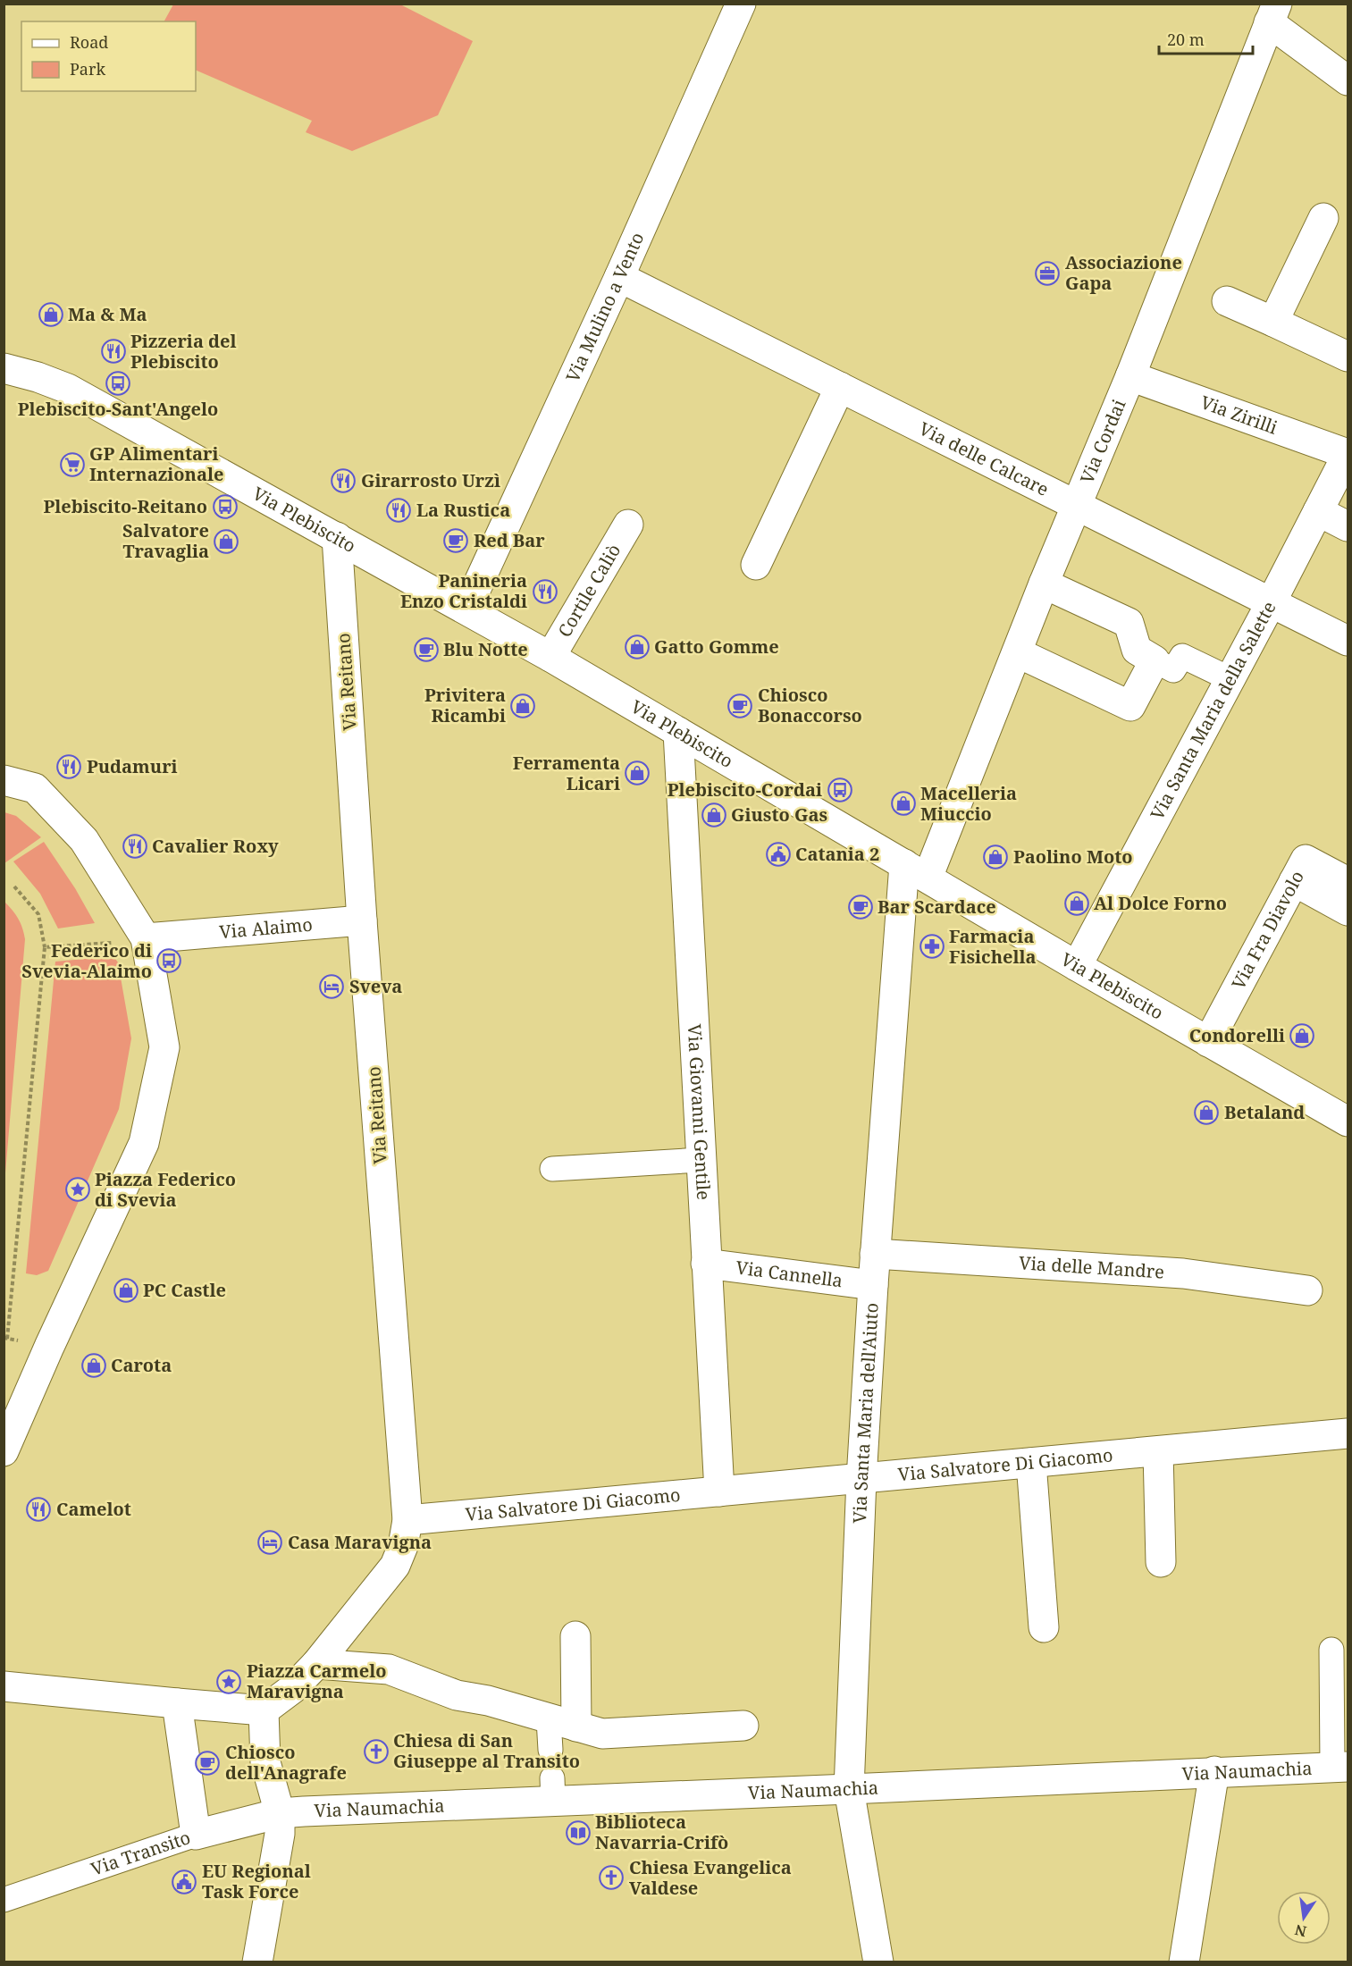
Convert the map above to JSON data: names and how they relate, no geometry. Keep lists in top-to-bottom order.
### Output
{
  "streets": {
    "street": [
      "Via Mulino a Vento",
      "Via Zirilli",
      "Via Cordai",
      "Via delle Calcare",
      "Via Plebiscito",
      "Cortile Caliò",
      "Via Reitano",
      "Via Santa Maria della Salette",
      "Via Alaimo",
      "Via Fra Diavolo",
      "Via Giovanni Gentile",
      "Via delle Mandre",
      "Via Cannella",
      "Via Santa Maria dell'Aiuto",
      "Via Salvatore Di Giacomo",
      "Via Naumachia",
      "Via Transito"
    ]
  },
  "crossings": [
    ["Via Mulino a Vento", "Via delle Calcare"],
    ["Via Mulino a Vento", "Via Plebiscito"],
    ["Via Zirilli", "Via Cordai"],
    ["Via Zirilli", "Via Santa Maria della Salette"],
    ["Via Cordai", "Via delle Calcare"],
    ["Via Cordai", "Via Plebiscito"],
    ["Via Cordai", "Via Santa Maria dell'Aiuto"],
    ["Via delle Calcare", "Via Santa Maria della Salette"],
    ["Via Plebiscito", "Cortile Caliò"],
    ["Via Plebiscito", "Via Reitano"],
    ["Via Plebiscito", "Via Santa Maria della Salette"],
    ["Via Plebiscito", "Via Fra Diavolo"],
    ["Via Plebiscito", "Via Giovanni Gentile"],
    ["Via Plebiscito", "Via Santa Maria dell'Aiuto"],
    ["Via Reitano", "Via Alaimo"],
    ["Via Reitano", "Via Salvatore Di Giacomo"],
    ["Via Giovanni Gentile", "Via Cannella"],
    ["Via Giovanni Gentile", "Via Salvatore Di Giacomo"],
    ["Via delle Mandre", "Via Santa Maria dell'Aiuto"],
    ["Via Cannella", "Via Santa Maria dell'Aiuto"],
    ["Via Santa Maria dell'Aiuto", "Via Salvatore Di Giacomo"],
    ["Via Santa Maria dell'Aiuto", "Via Naumachia"],
    ["Via Naumachia", "Via Transito"]
  ],
  "places": {
    "office": ["Associazione Gapa"],
    "shop": [
      "Ma & Ma",
      "Salvatore Travaglia",
      "Gatto Gomme",
      "Privitera Ricambi",
      "Ferramenta Licari",
      "Macelleria Miuccio",
      "Giusto Gas",
      "Paolino Moto",
      "Al Dolce Forno",
      "Condorelli",
      "Betaland",
      "PC Castle",
      "Carota"
    ],
    "restaurant": [
      "Pizzeria del Plebiscito",
      "Girarrosto Urzì",
      "La Rustica",
      "Panineria Enzo Cristaldi",
      "Pudamuri",
      "Cavalier Roxy",
      "Camelot"
    ],
    "bus stop": [
      "Plebiscito-Sant'Angelo",
      "Plebiscito-Reitano",
      "Plebiscito-Cordai",
      "Federico di Svevia-Alaimo"
    ],
    "supermarket": ["GP Alimentari Internazionale"],
    "cafe": [
      "Red Bar",
      "Blu Notte",
      "Chiosco Bonaccorso",
      "Bar Scardace",
      "Chiosco dell'Anagrafe"
    ],
    "public building": ["Catania 2", "EU Regional Task Force"],
    "pharmacy": ["Farmacia Fisichella"],
    "hotel": ["Sveva", "Casa Maravigna"],
    "place": ["Piazza Federico di Svevia", "Piazza Carmelo Maravigna"],
    "church": ["Chiesa di San Giuseppe al Transito", "Chiesa Evangelica Valdese"],
    "library": ["Biblioteca Navarria-Crifò"]
  },
  "legend": ["Road", "Park"],
  "scale_bar": "20 m",
  "north": "bottom"
}
